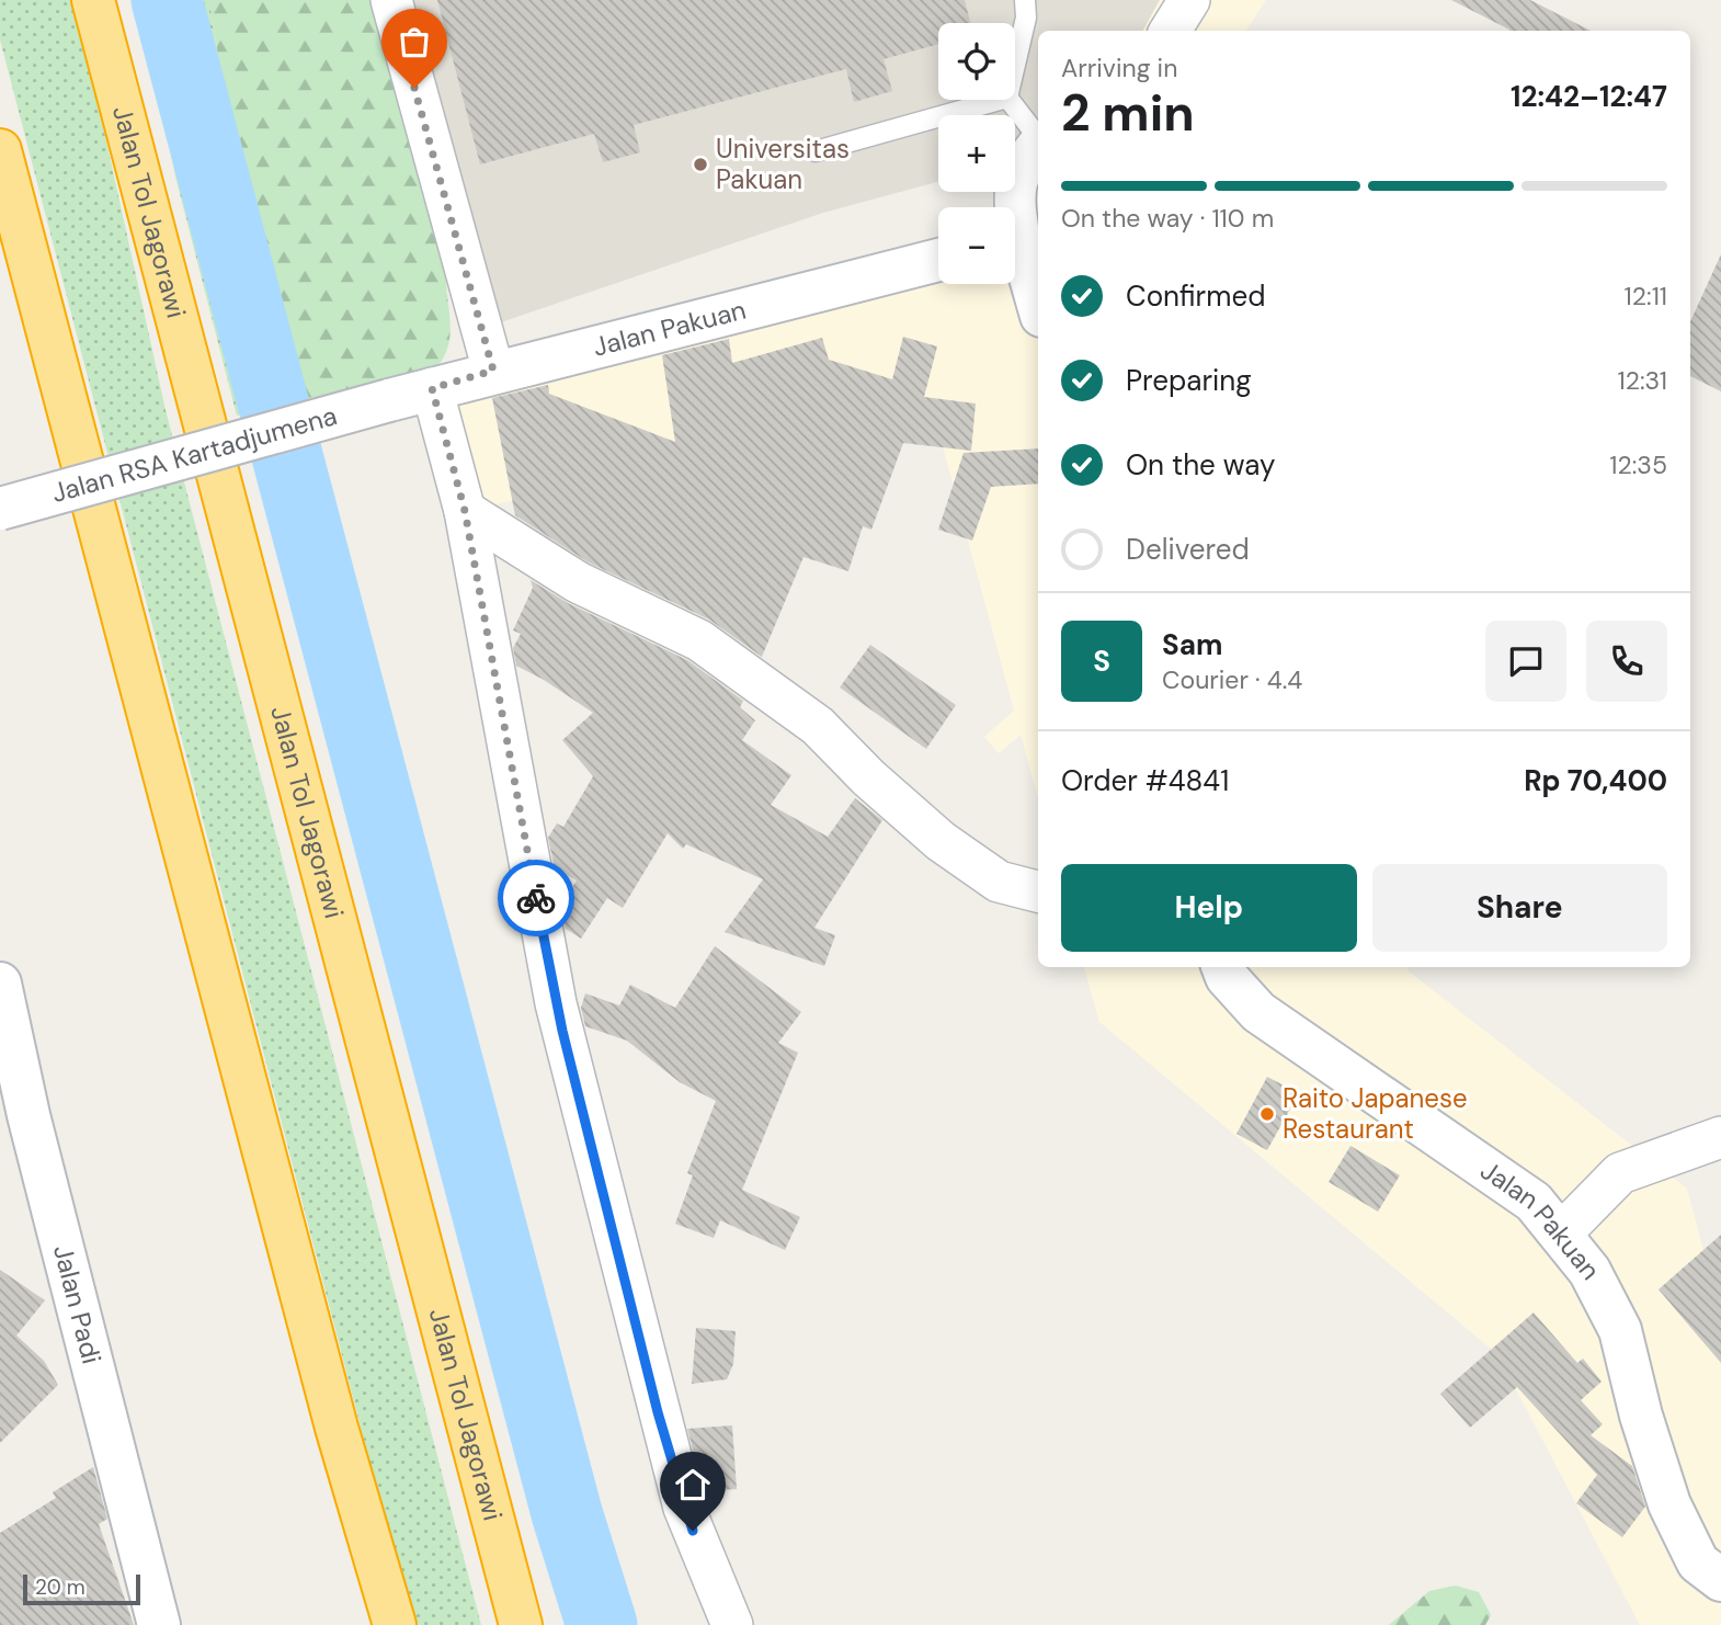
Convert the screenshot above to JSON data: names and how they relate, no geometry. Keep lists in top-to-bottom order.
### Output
{
  "streets": {
    "highway": ["Jalan Tol Jagorawi"],
    "street": ["Jalan Pakuan", "Jalan RSA Kartadjumena", "Jalan Padi"]
  },
  "crossings": [
    ["Jalan Pakuan", "Jalan RSA Kartadjumena"]
  ],
  "places": ["Universitas Pakuan", "Raito Japanese Restaurant"],
  "scale_bar": "20 m",
  "page": {
    "map_buttons": ["+", "−"],
    "heading": ["2 min", "Arriving in", "12:42–12:47"],
    "panel": [
      "Sam",
      "Courier · 4.4",
      "Order #4841",
      "Rp 70,400"
    ],
    "bar": "On the way · 110 m",
    "list": [
      ["Confirmed", "12:11"],
      ["Preparing", "12:31"],
      ["On the way", "12:35"],
      "Delivered"
    ],
    "round": "S",
    "buttons": ["Help", "Share"],
    "scale": "20 m"
  }
}
